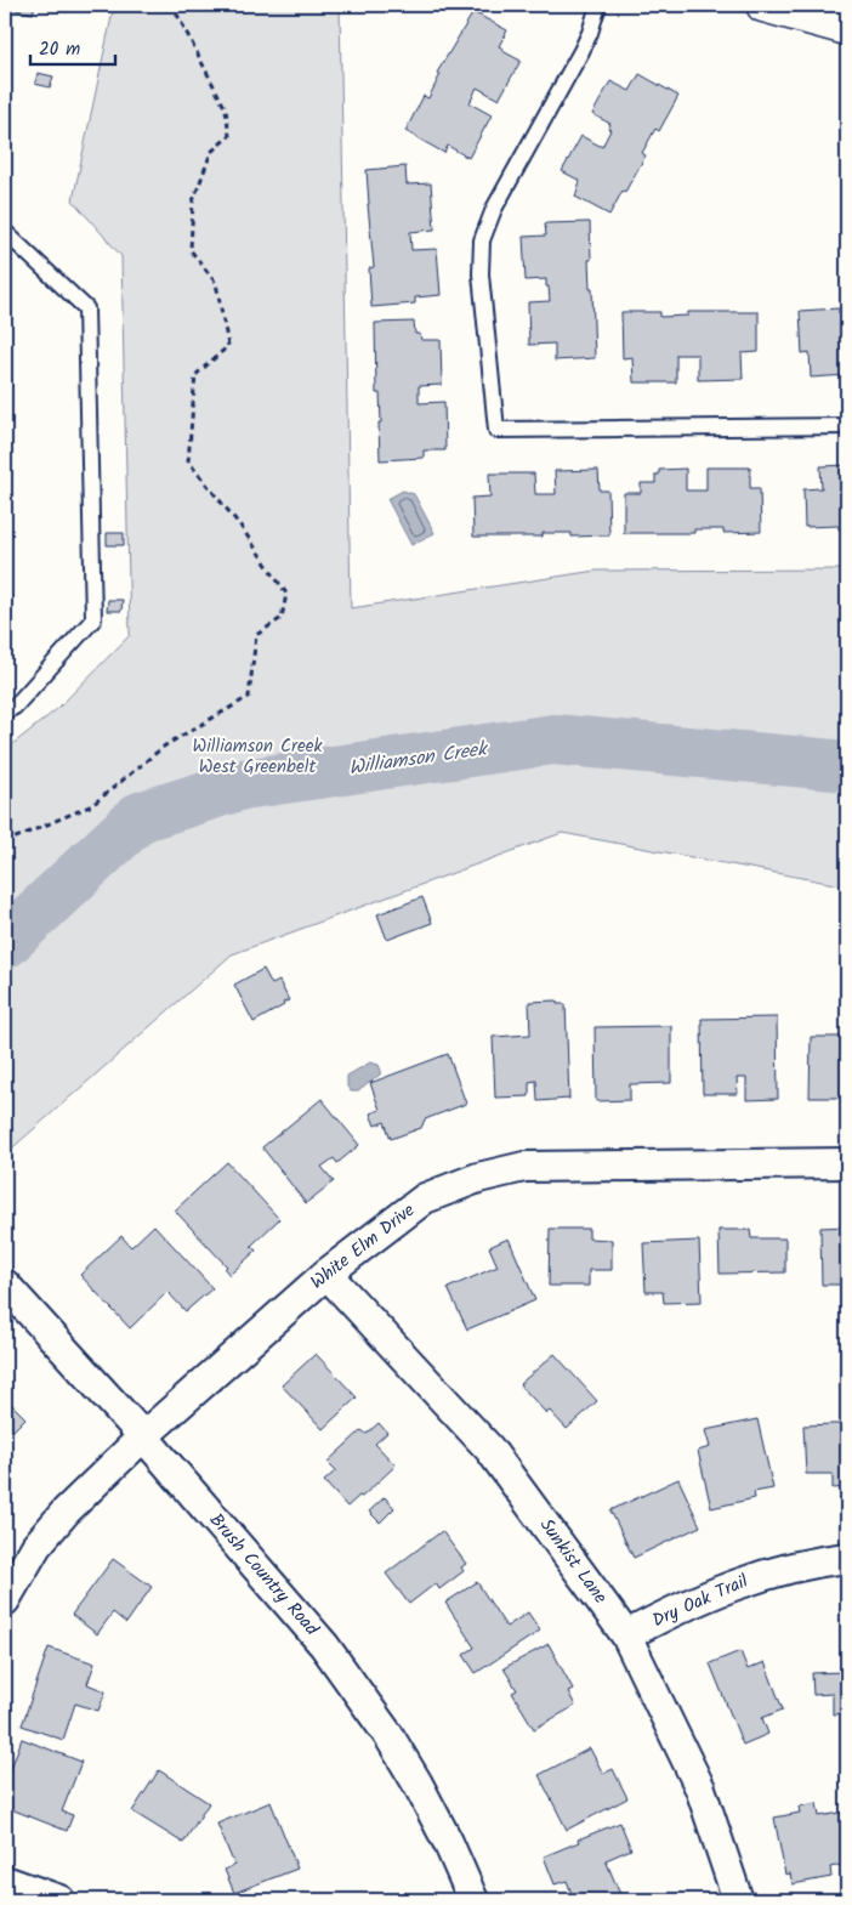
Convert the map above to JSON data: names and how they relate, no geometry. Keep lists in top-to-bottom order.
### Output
{
  "streets": {
    "street": [
      "White Elm Drive",
      "Sunkist Lane",
      "Brush Country Road",
      "Dry Oak Trail"
    ]
  },
  "crossings": [
    ["White Elm Drive", "Sunkist Lane"],
    ["White Elm Drive", "Brush Country Road"],
    ["Sunkist Lane", "Dry Oak Trail"]
  ],
  "water": ["Williamson Creek"],
  "parks": ["Williamson Creek West Greenbelt"],
  "scale_bar": "20 m"
}
